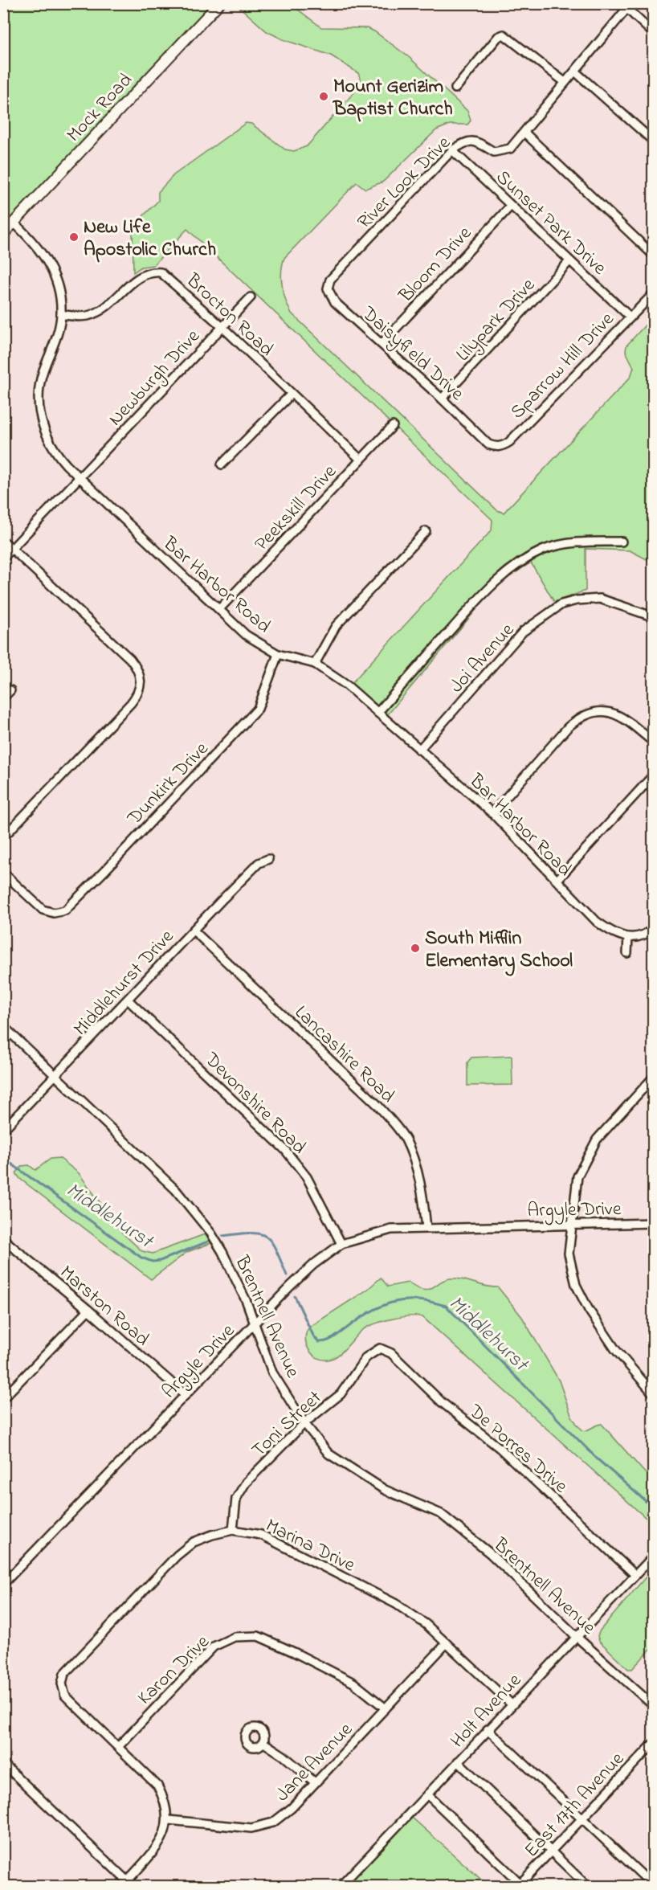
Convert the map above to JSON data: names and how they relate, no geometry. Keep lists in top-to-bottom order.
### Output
{
  "streets": {
    "main road": ["Mock Road"],
    "street": [
      "River Look Drive",
      "Sunset Park Drive",
      "Bloom Drive",
      "Brocton Road",
      "Lilypark Drive",
      "Daisyfield Drive",
      "Sparrow Hill Drive",
      "Newburgh Drive",
      "Peekskill Drive",
      "Bar Harbor Road",
      "Joi Avenue",
      "Dunkirk Drive",
      "Middlehurst Drive",
      "Lancashire Road",
      "Devonshire Road",
      "Argyle Drive",
      "Marston Road",
      "Brentnell Avenue",
      "Toni Street",
      "De Porres Drive",
      "Marina Drive",
      "Karon Drive",
      "Holt Avenue",
      "Jane Avenue",
      "East 17th Avenue"
    ]
  },
  "crossings": [
    ["Mock Road", "Bar Harbor Road"],
    ["River Look Drive", "Sunset Park Drive"],
    ["River Look Drive", "Daisyfield Drive"],
    ["Sunset Park Drive", "Bloom Drive"],
    ["Sunset Park Drive", "Lilypark Drive"],
    ["Sunset Park Drive", "Sparrow Hill Drive"],
    ["Bloom Drive", "Daisyfield Drive"],
    ["Brocton Road", "Newburgh Drive"],
    ["Brocton Road", "Peekskill Drive"],
    ["Brocton Road", "Bar Harbor Road"],
    ["Lilypark Drive", "Daisyfield Drive"],
    ["Daisyfield Drive", "Sparrow Hill Drive"],
    ["Newburgh Drive", "Bar Harbor Road"],
    ["Peekskill Drive", "Bar Harbor Road"],
    ["Bar Harbor Road", "Joi Avenue"],
    ["Bar Harbor Road", "Dunkirk Drive"],
    ["Middlehurst Drive", "Lancashire Road"],
    ["Middlehurst Drive", "Devonshire Road"],
    ["Middlehurst Drive", "Brentnell Avenue"],
    ["Lancashire Road", "Argyle Drive"],
    ["Devonshire Road", "Argyle Drive"],
    ["Argyle Drive", "Marston Road"],
    ["Argyle Drive", "Brentnell Avenue"],
    ["Brentnell Avenue", "Toni Street"],
    ["Brentnell Avenue", "Holt Avenue"],
    ["Toni Street", "De Porres Drive"],
    ["Toni Street", "Marina Drive"],
    ["De Porres Drive", "Holt Avenue"],
    ["Marina Drive", "Karon Drive"],
    ["Marina Drive", "Holt Avenue"],
    ["Marina Drive", "Jane Avenue"],
    ["Karon Drive", "Jane Avenue"]
  ],
  "water": ["Middlehurst"],
  "places": ["Mount Gerizim Baptist Church", "New Life Apostolic Church", "South Mifflin Elementary School"]
}
